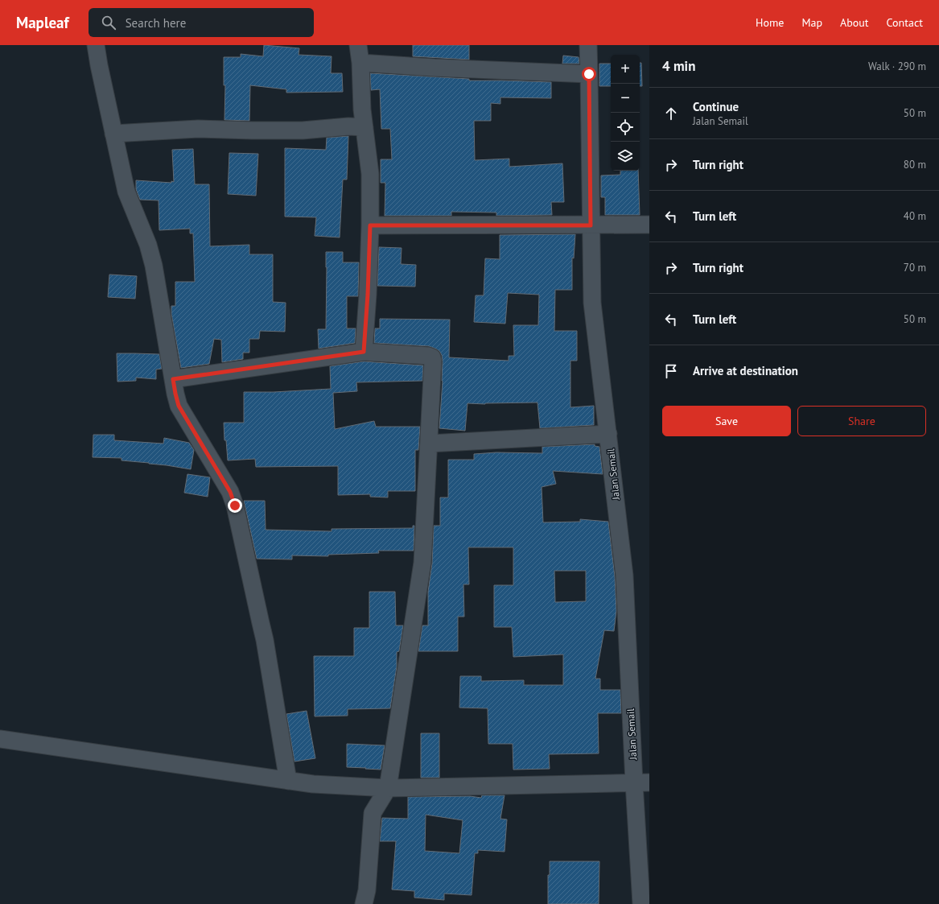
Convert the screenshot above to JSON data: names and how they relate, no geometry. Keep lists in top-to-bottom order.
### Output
{
  "streets": {
    "street": ["Jalan Semail"]
  },
  "page": {
    "header": "Mapleaf",
    "search": "Search here",
    "nav": [
      "Home",
      "Map",
      "About",
      "Contact"
    ],
    "heading": ["4 min", "Walk · 290 m"],
    "map_buttons": ["+", "−"],
    "list": [
      ["Continue", "Jalan Semail", "50 m"],
      ["Turn right", "80 m"],
      ["Turn left", "40 m"],
      ["Turn right", "70 m"],
      ["Turn left", "50 m"],
      "Arrive at destination"
    ],
    "buttons": ["Save", "Share"]
  }
}
